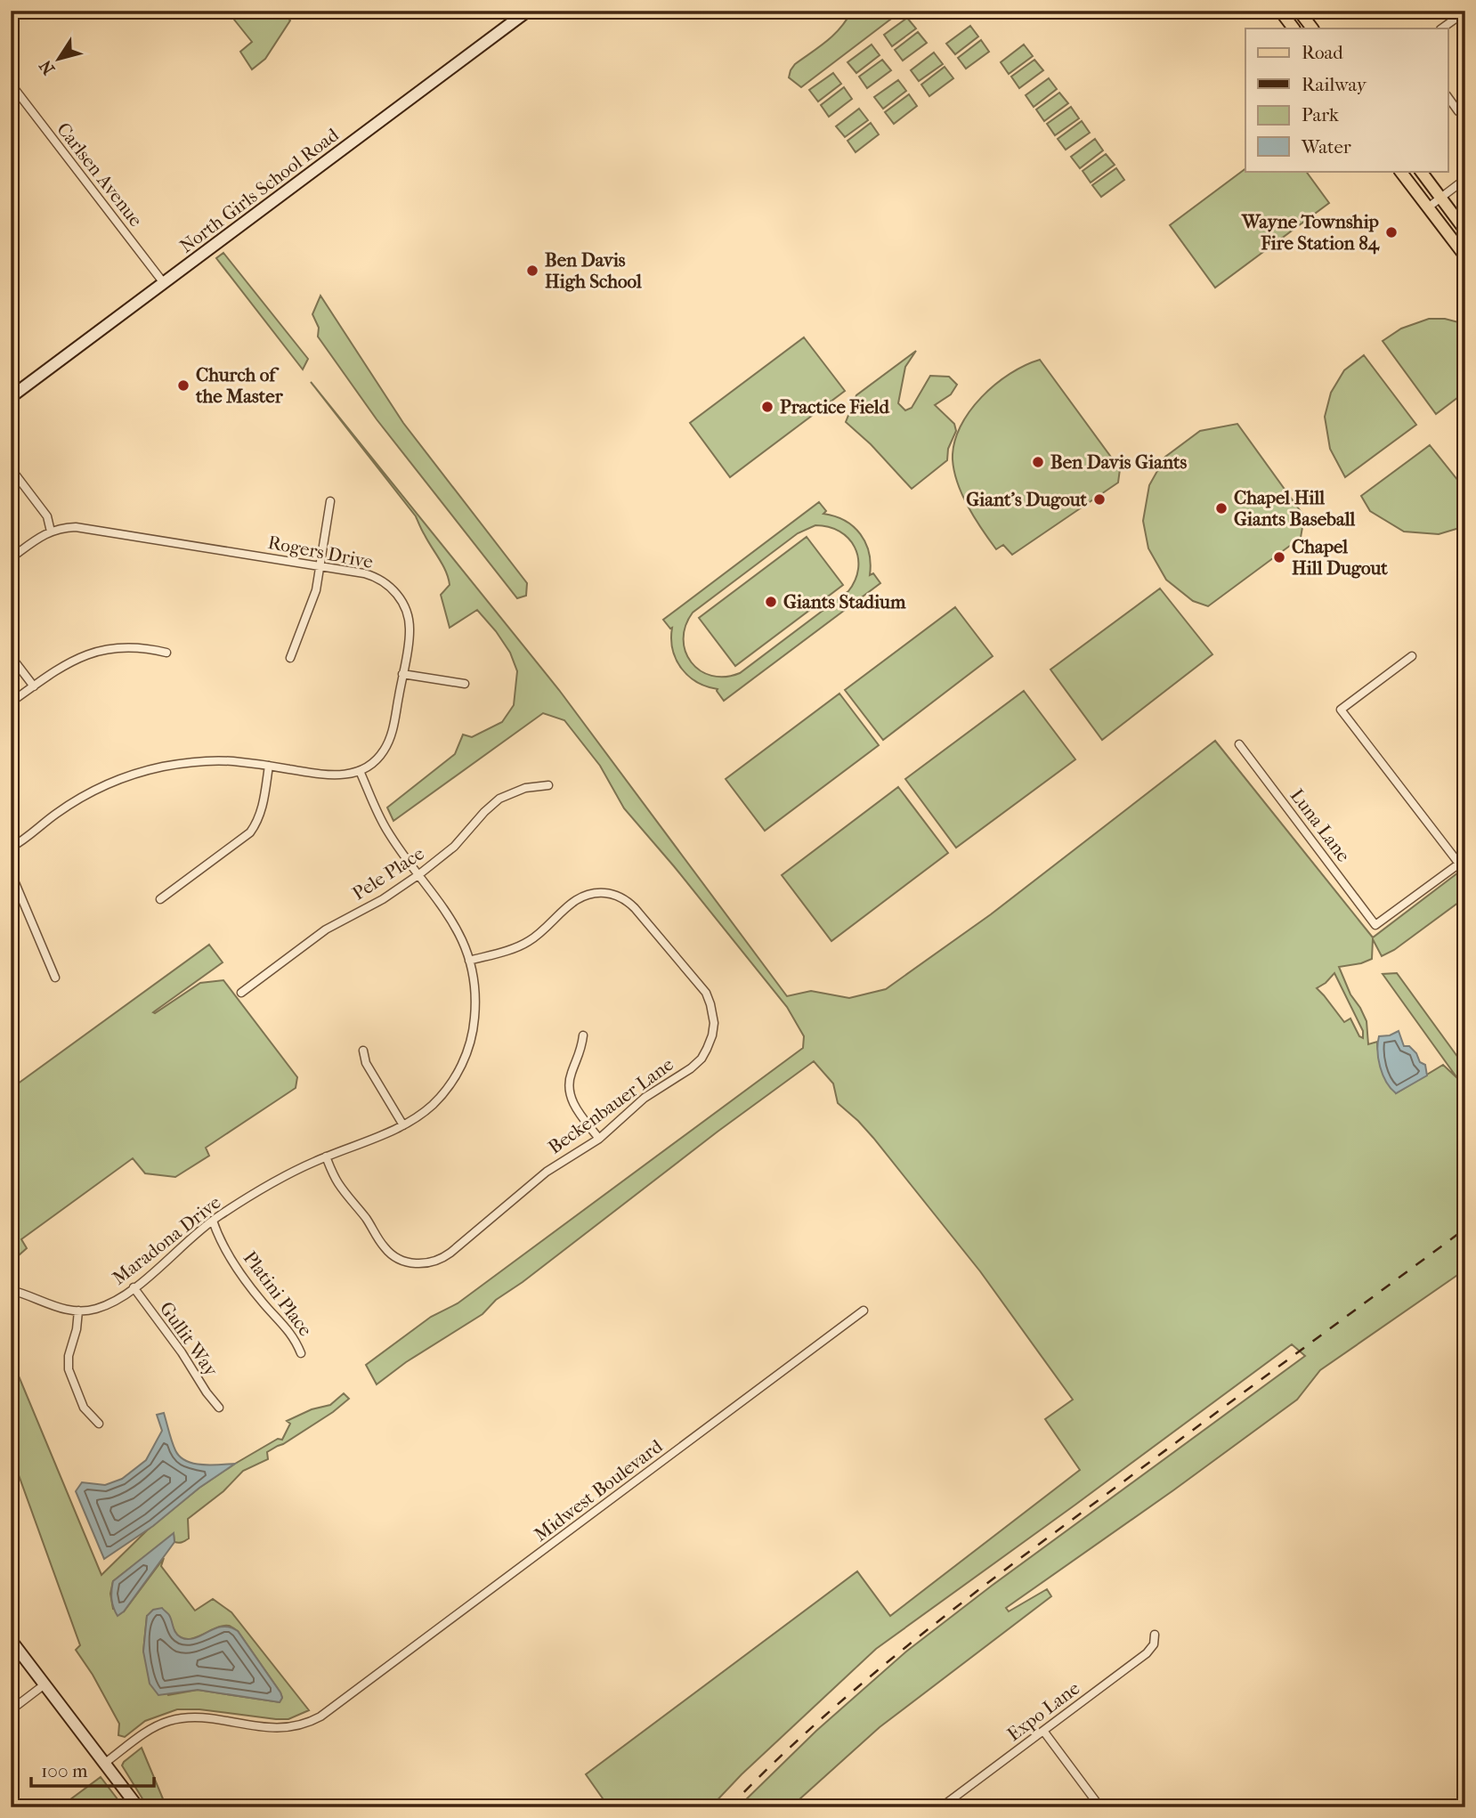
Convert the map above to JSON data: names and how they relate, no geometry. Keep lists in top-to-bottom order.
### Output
{
  "streets": {
    "main road": ["North Girls School Road"],
    "street": [
      "Carlsen Avenue",
      "Rogers Drive",
      "Luna Lane",
      "Pele Place",
      "Beckenbauer Lane",
      "Maradona Drive",
      "Platini Place",
      "Gullit Way",
      "Midwest Boulevard",
      "Expo Lane"
    ]
  },
  "crossings": [
    ["Carlsen Avenue", "North Girls School Road"],
    ["Rogers Drive", "Maradona Drive"],
    ["Pele Place", "Maradona Drive"],
    ["Beckenbauer Lane", "Maradona Drive"],
    ["Maradona Drive", "Platini Place"],
    ["Maradona Drive", "Gullit Way"]
  ],
  "places": [
    "Wayne Township Fire Station 84",
    "Ben Davis High School",
    "Church of the Master",
    "Practice Field",
    "Ben Davis Giants",
    "Giant's Dugout",
    "Chapel Hill Giants Baseball",
    "Chapel Hill Dugout",
    "Giants Stadium"
  ],
  "legend": [
    "Road",
    "Railway",
    "Park",
    "Water"
  ],
  "scale_bar": "100 m",
  "north": "bottom left"
}
